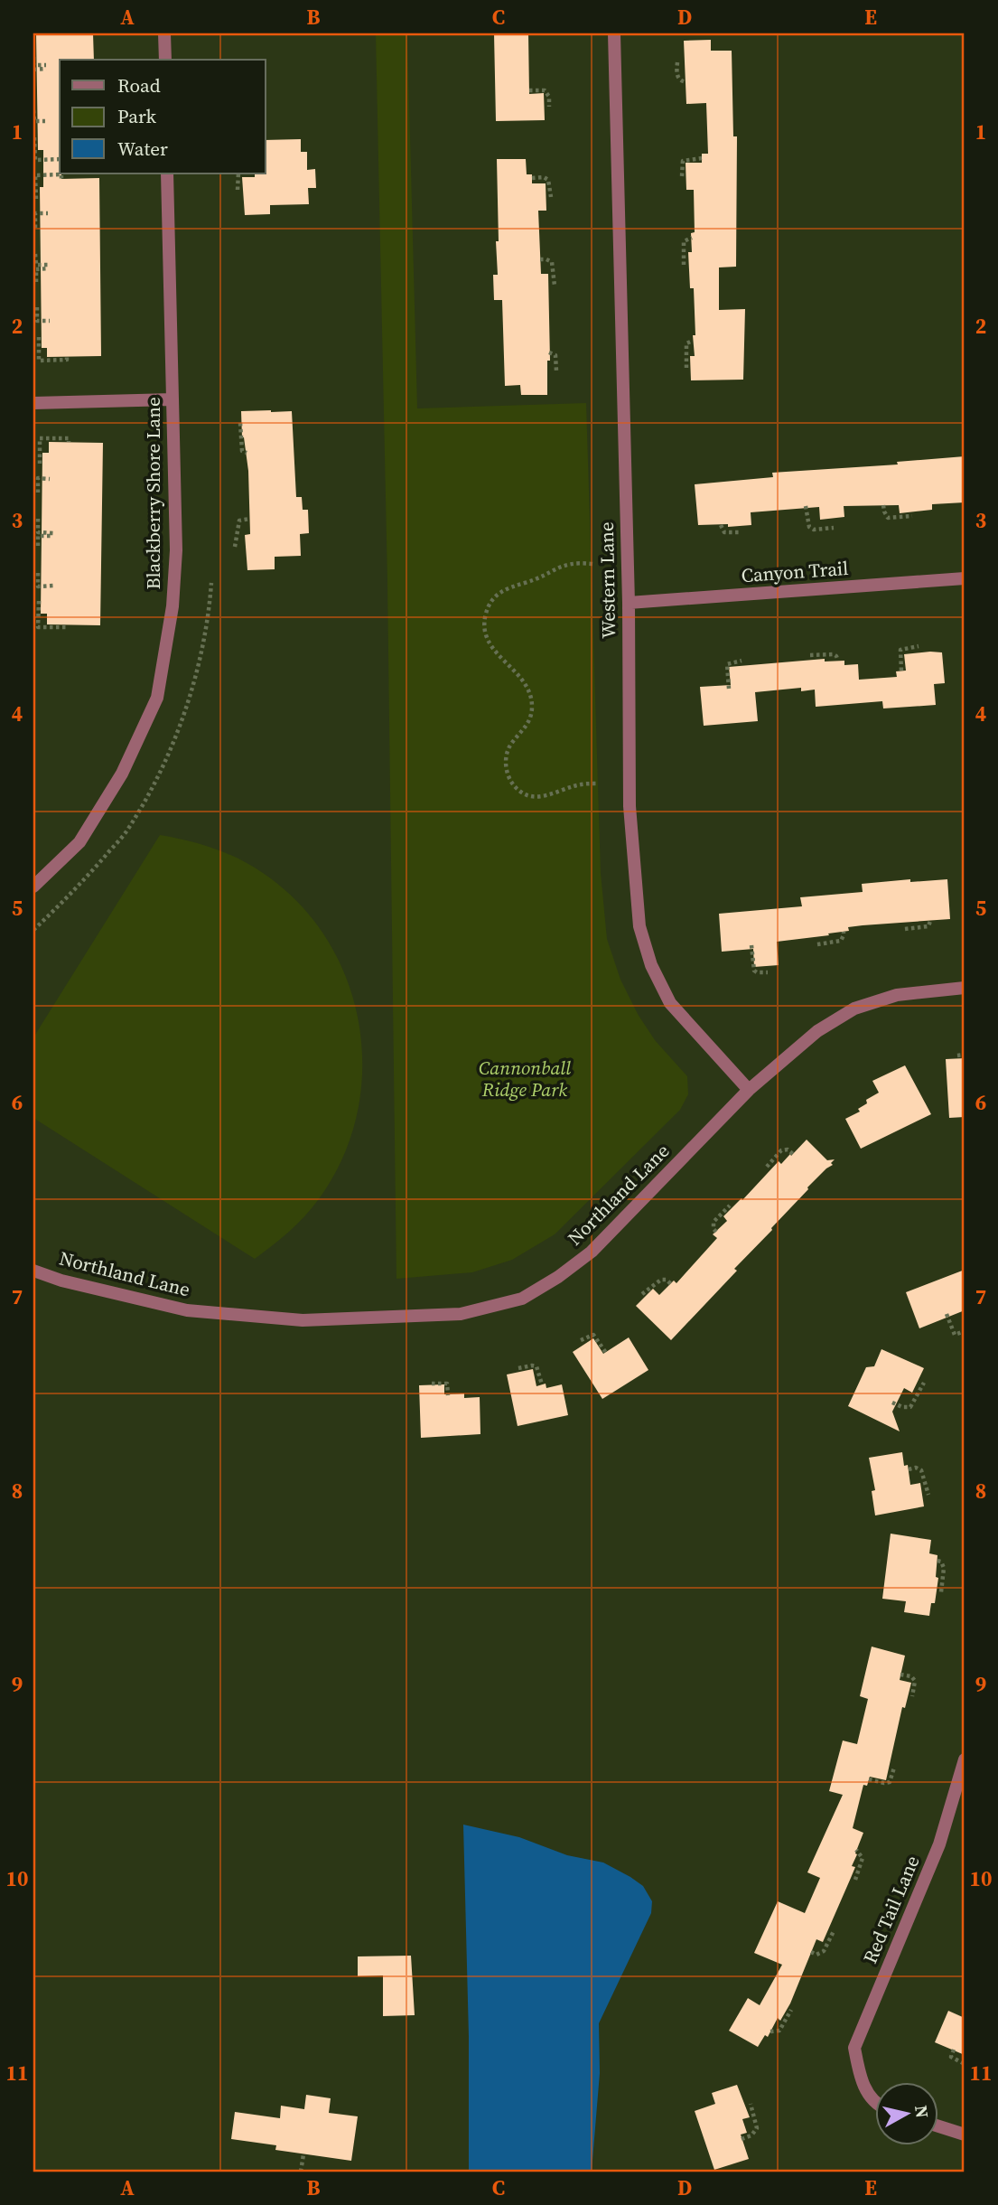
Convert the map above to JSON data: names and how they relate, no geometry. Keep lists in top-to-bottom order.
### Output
{
  "streets": {
    "street": [
      "Blackberry Shore Lane",
      "Canyon Trail",
      "Western Lane",
      "Northland Lane",
      "Red Tail Lane"
    ]
  },
  "crossings": [
    ["Canyon Trail", "Western Lane"],
    ["Western Lane", "Northland Lane"]
  ],
  "parks": ["Cannonball Ridge Park"],
  "legend": ["Road", "Park", "Water"],
  "north": "right",
  "grid": {
    "columns": [
      "A",
      "B",
      "C",
      "D",
      "E"
    ],
    "rows": [
      "1",
      "2",
      "3",
      "4",
      "5",
      "6",
      "7",
      "8",
      "9",
      "10",
      "11"
    ]
  }
}
